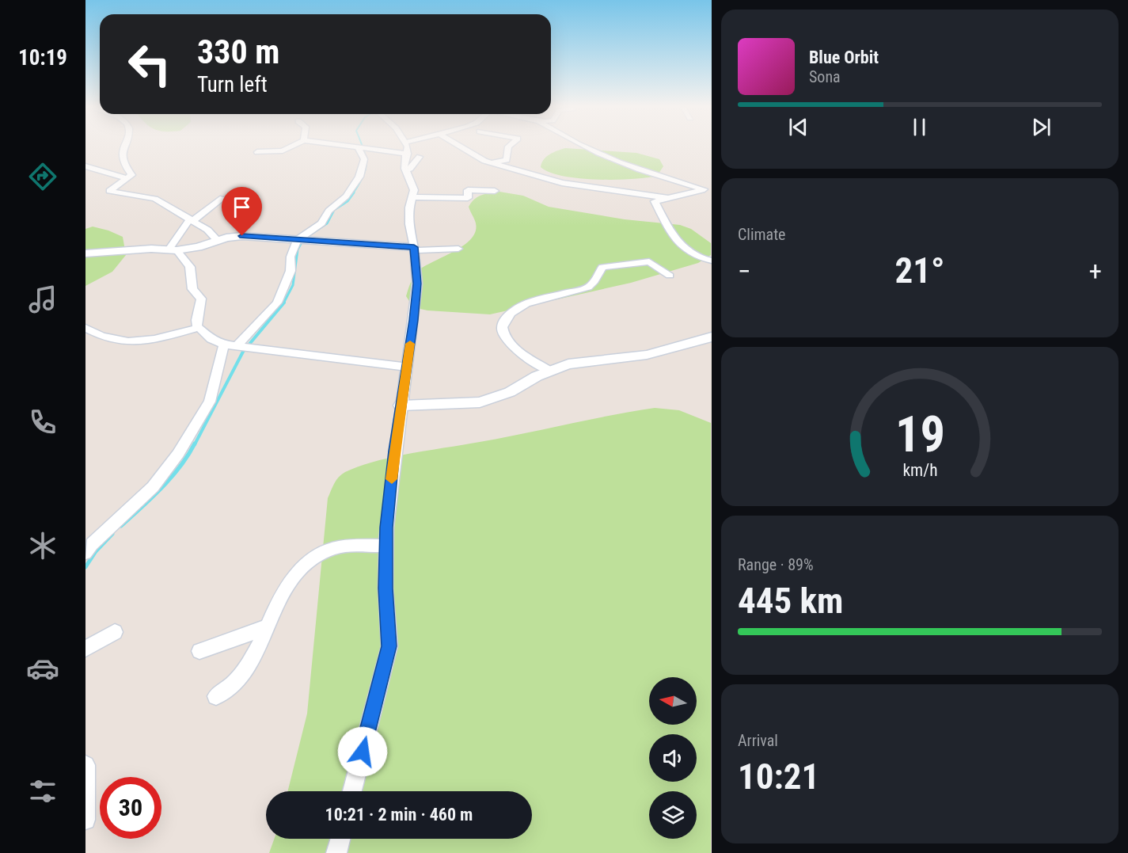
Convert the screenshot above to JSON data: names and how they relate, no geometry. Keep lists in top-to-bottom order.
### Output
{
  "north": "left",
  "page": {
    "tabs": "10:19",
    "turn": ["330 m", "Turn left"],
    "song": ["Blue Orbit", "Sona"],
    "tile": [
      "Climate",
      ["Range · 89%", "445 km"],
      ["Arrival", "10:21"]
    ],
    "heat": ["−", "21°", "+"],
    "limit": "30",
    "trip": "10:21 · 2 min · 460 m",
    "gauge": ["19", "km/h"]
  }
}
